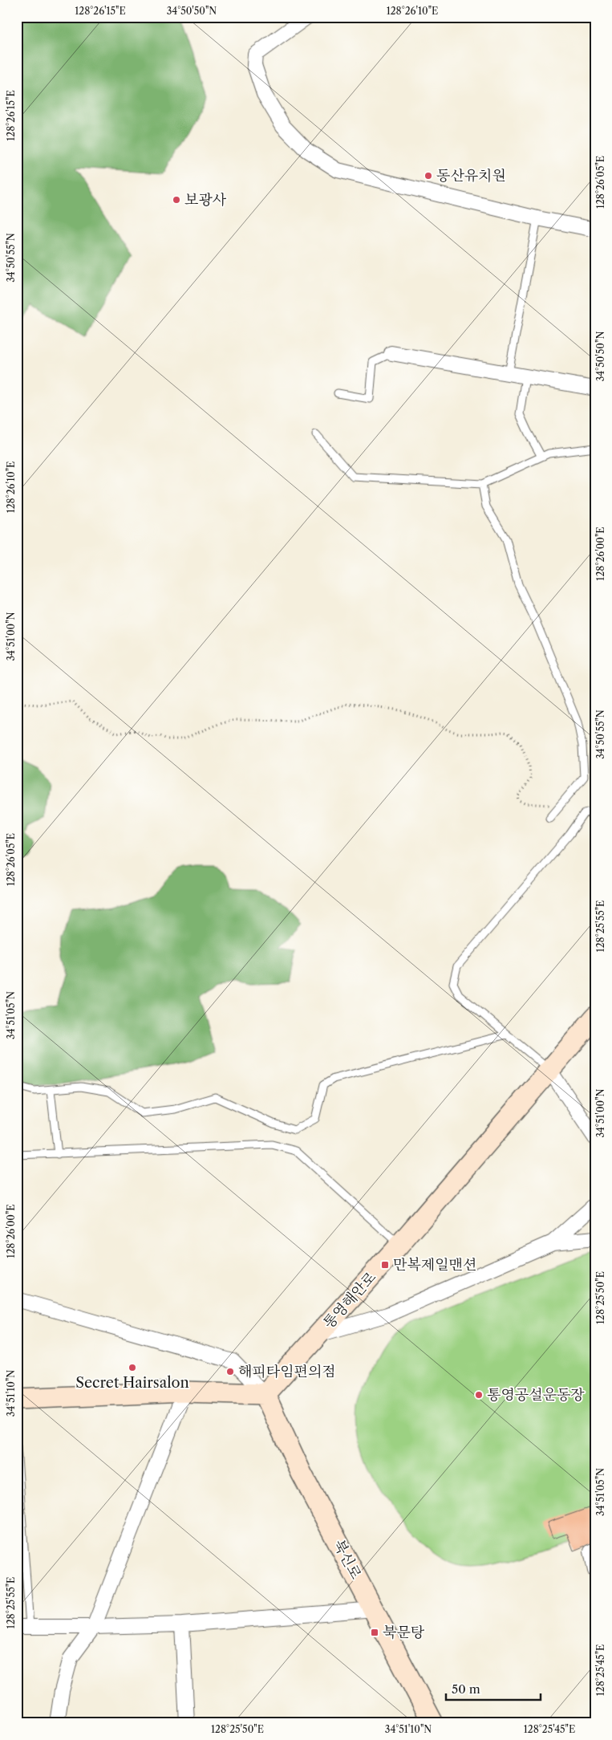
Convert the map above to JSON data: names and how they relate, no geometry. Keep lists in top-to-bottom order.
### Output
{
  "streets": {
    "street": ["통영해안로", "북신로"]
  },
  "crossings": [
    ["통영해안로", "북신로"]
  ],
  "places": {
    "other": [
      "동산유치원",
      "보광사",
      "Secret Hairsalon",
      "해피타임편의점",
      "통영공설운동장"
    ],
    "transit": ["만복제일맨션", "북문탕"]
  },
  "scale_bar": "50 m",
  "coordinates": [
    "128°26'15\"E",
    "34°50'50\"N",
    "128°26'10\"E",
    "128°26'05\"E",
    "34°50'55\"N",
    "128°26'00\"E",
    "34°51'00\"N",
    "128°25'55\"E",
    "34°51'05\"N",
    "128°25'50\"E",
    "34°51'10\"N",
    "128°25'45\"E"
  ]
}
